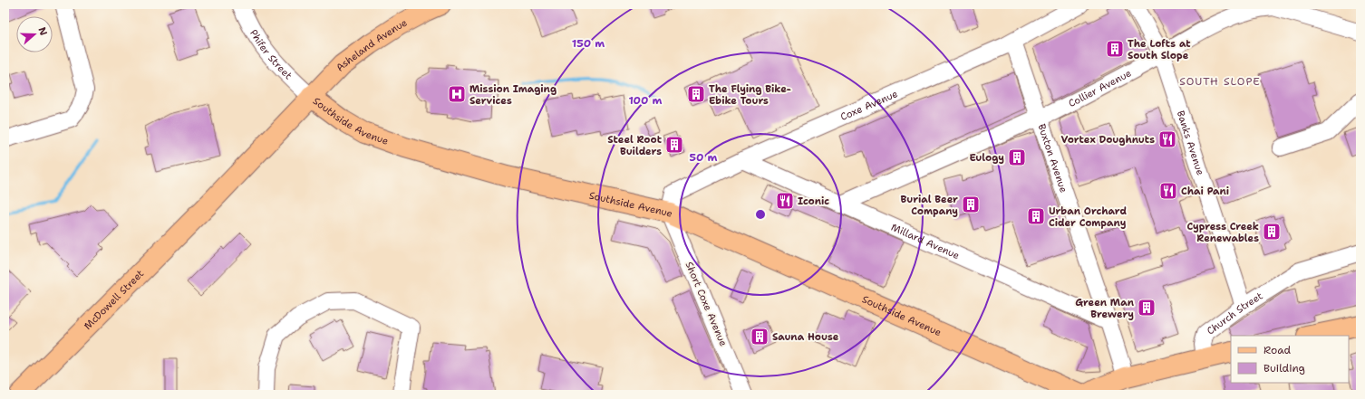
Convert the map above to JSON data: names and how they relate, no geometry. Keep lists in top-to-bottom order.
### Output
{
  "streets": {
    "main road": ["Asheland Avenue", "Southside Avenue", "McDowell Street"],
    "street": [
      "Phifer Street",
      "Collier Avenue",
      "Coxe Avenue",
      "Banks Avenue",
      "Buxton Avenue",
      "Millard Avenue",
      "Short Coxe Avenue",
      "Church Street"
    ]
  },
  "crossings": [
    ["Asheland Avenue", "Phifer Street"],
    ["Asheland Avenue", "Southside Avenue"],
    ["Phifer Street", "Southside Avenue"],
    ["Collier Avenue", "Banks Avenue"],
    ["Collier Avenue", "Buxton Avenue"],
    ["Collier Avenue", "Millard Avenue"],
    ["Coxe Avenue", "Southside Avenue"],
    ["Coxe Avenue", "Buxton Avenue"],
    ["Coxe Avenue", "Millard Avenue"],
    ["Coxe Avenue", "Short Coxe Avenue"],
    ["Southside Avenue", "McDowell Street"],
    ["Southside Avenue", "Short Coxe Avenue"],
    ["Banks Avenue", "Church Street"],
    ["Buxton Avenue", "Millard Avenue"]
  ],
  "districts": ["SOUTH SLOPE"],
  "places": {
    "building": [
      "The Lofts at South Slope",
      "The Flying Bike- Ebike Tours",
      "Steel Root Builders",
      "Eulogy",
      "Burial Beer Company",
      "Urban Orchard Cider Company",
      "Cypress Creek Renewables",
      "Green Man Brewery",
      "Sauna House"
    ],
    "hospital": ["Mission Imaging Services"],
    "restaurant": ["Vortex Doughnuts", "Chai Pani", "Iconic"]
  },
  "legend": ["Road", "Building"],
  "north": "right",
  "rings": ["150 m", "100 m", "50 m"]
}
